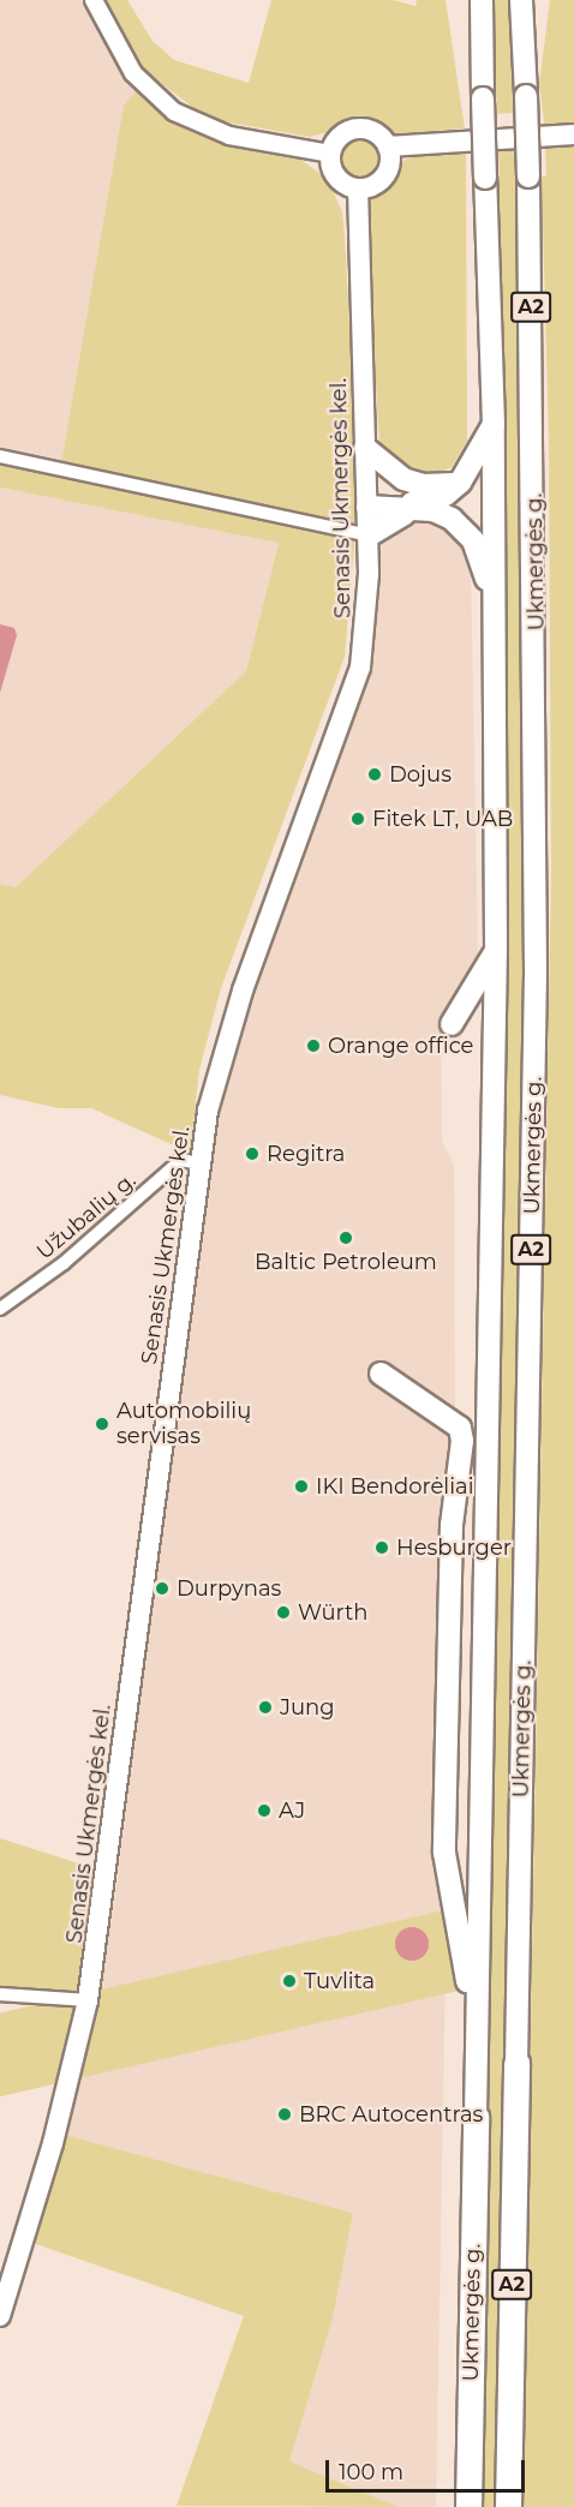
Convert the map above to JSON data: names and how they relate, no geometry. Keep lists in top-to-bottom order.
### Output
{
  "streets": {
    "highway": ["A2", "Ukmergės g."],
    "main road": ["Senasis Ukmergės kel."],
    "street": ["Užubalių g."]
  },
  "crossings": [
    ["Senasis Ukmergės kel.", "Užubalių g."]
  ],
  "places": [
    "Dojus",
    "Fitek LT, UAB",
    "Orange office",
    "Regitra",
    "Baltic Petroleum",
    "Automobilių servisas",
    "IKI Bendorėliai",
    "Hesburger",
    "Durpynas",
    "Würth",
    "Jung",
    "AJ",
    "Tuvlita",
    "BRC Autocentras"
  ],
  "scale_bar": "100 m"
}
